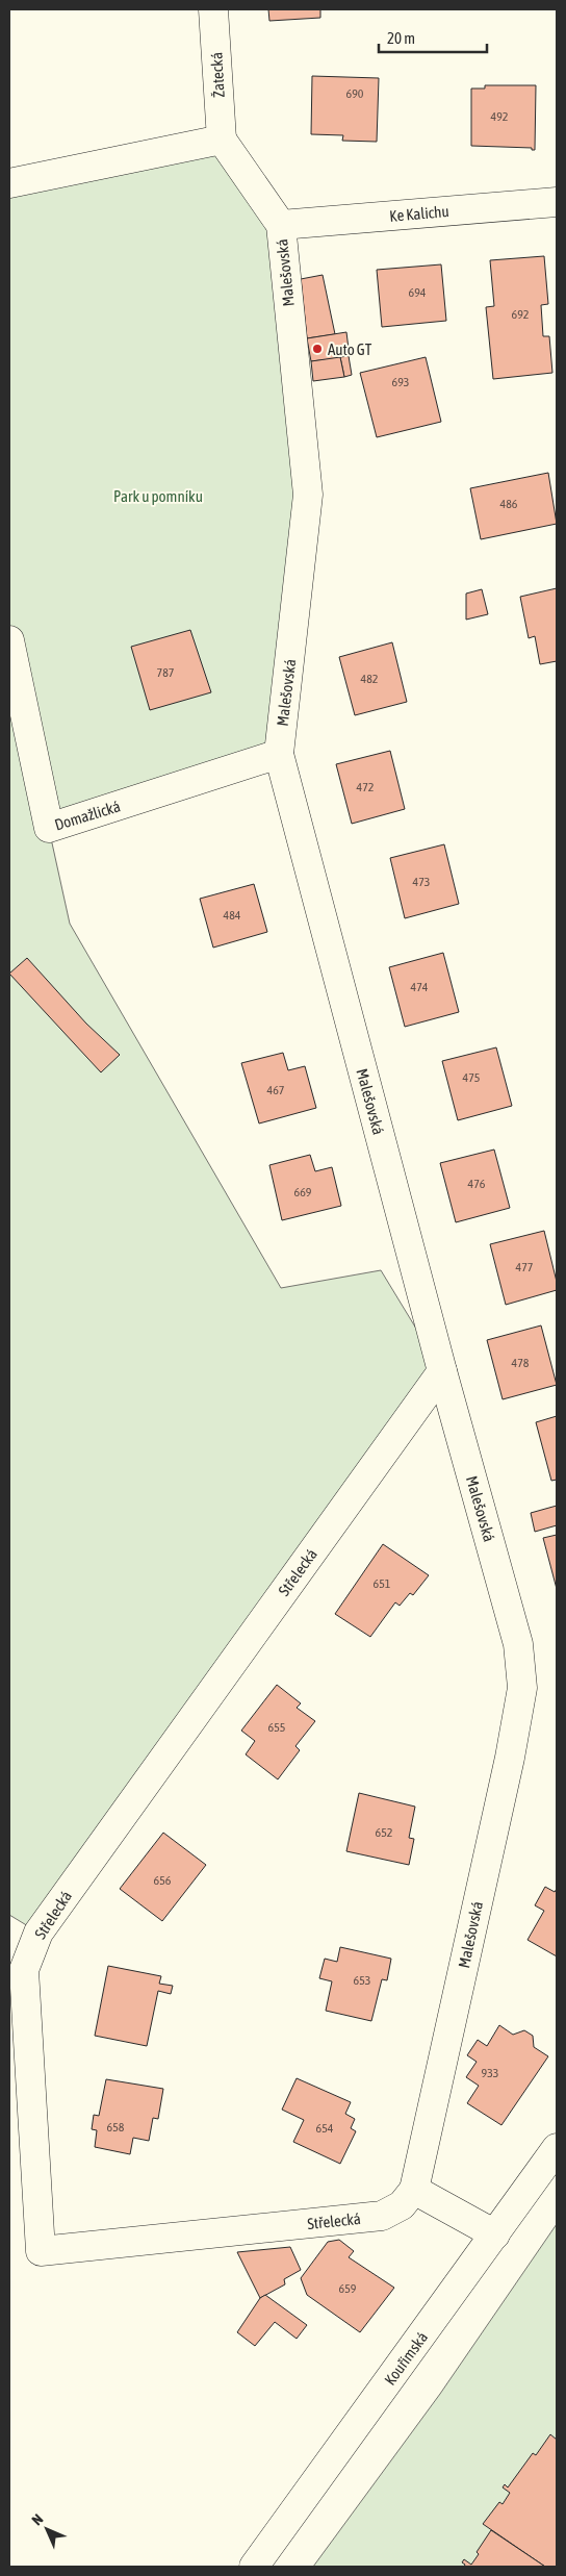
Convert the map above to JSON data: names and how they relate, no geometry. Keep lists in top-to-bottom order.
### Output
{
  "streets": {
    "street": [
      "Žatecká",
      "Ke Kalichu",
      "Malešovská",
      "Domažlická",
      "Střelecká",
      "Kouřimská"
    ]
  },
  "crossings": [
    ["Žatecká", "Malešovská"],
    ["Ke Kalichu", "Malešovská"],
    ["Malešovská", "Domažlická"],
    ["Malešovská", "Střelecká"]
  ],
  "parks": ["Park u pomníku"],
  "places": ["Auto GT"],
  "house_numbers": [
    "690",
    "492",
    "694",
    "692",
    "693",
    "486",
    "787",
    "482",
    "472",
    "473",
    "484",
    "474",
    "475",
    "467",
    "476",
    "669",
    "477",
    "478",
    "651",
    "655",
    "652",
    "656",
    "653",
    "933",
    "658",
    "654",
    "659"
  ],
  "scale_bar": "20 m",
  "north": "top left"
}
